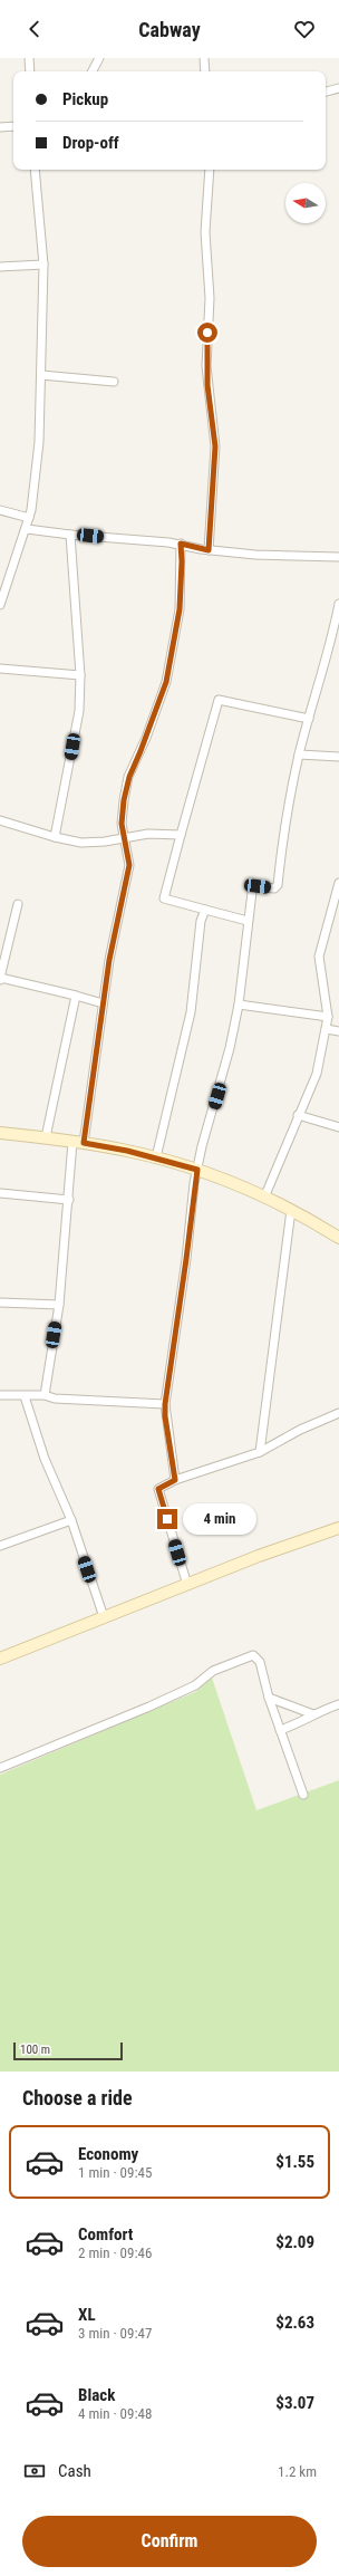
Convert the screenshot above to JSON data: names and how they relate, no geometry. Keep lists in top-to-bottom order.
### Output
{
  "scale_bar": "100 m",
  "north": "left",
  "page": {
    "header": "Cabway",
    "banner": ["Pickup", "Drop-off"],
    "bubble": "4 min",
    "scale": "100 m",
    "heading": "Choose a ride",
    "list": [
      {
        "name": "Economy",
        "note": "1 min · 09:45",
        "value": "$1.55"
      },
      {
        "name": "Comfort",
        "note": "2 min · 09:46",
        "value": "$2.09"
      },
      {
        "name": "XL",
        "note": "3 min · 09:47",
        "value": "$2.63"
      },
      {
        "name": "Black",
        "note": "4 min · 09:48",
        "value": "$3.07"
      }
    ],
    "pay": ["Cash", "1.2 km"],
    "buttons": "Confirm"
  }
}
